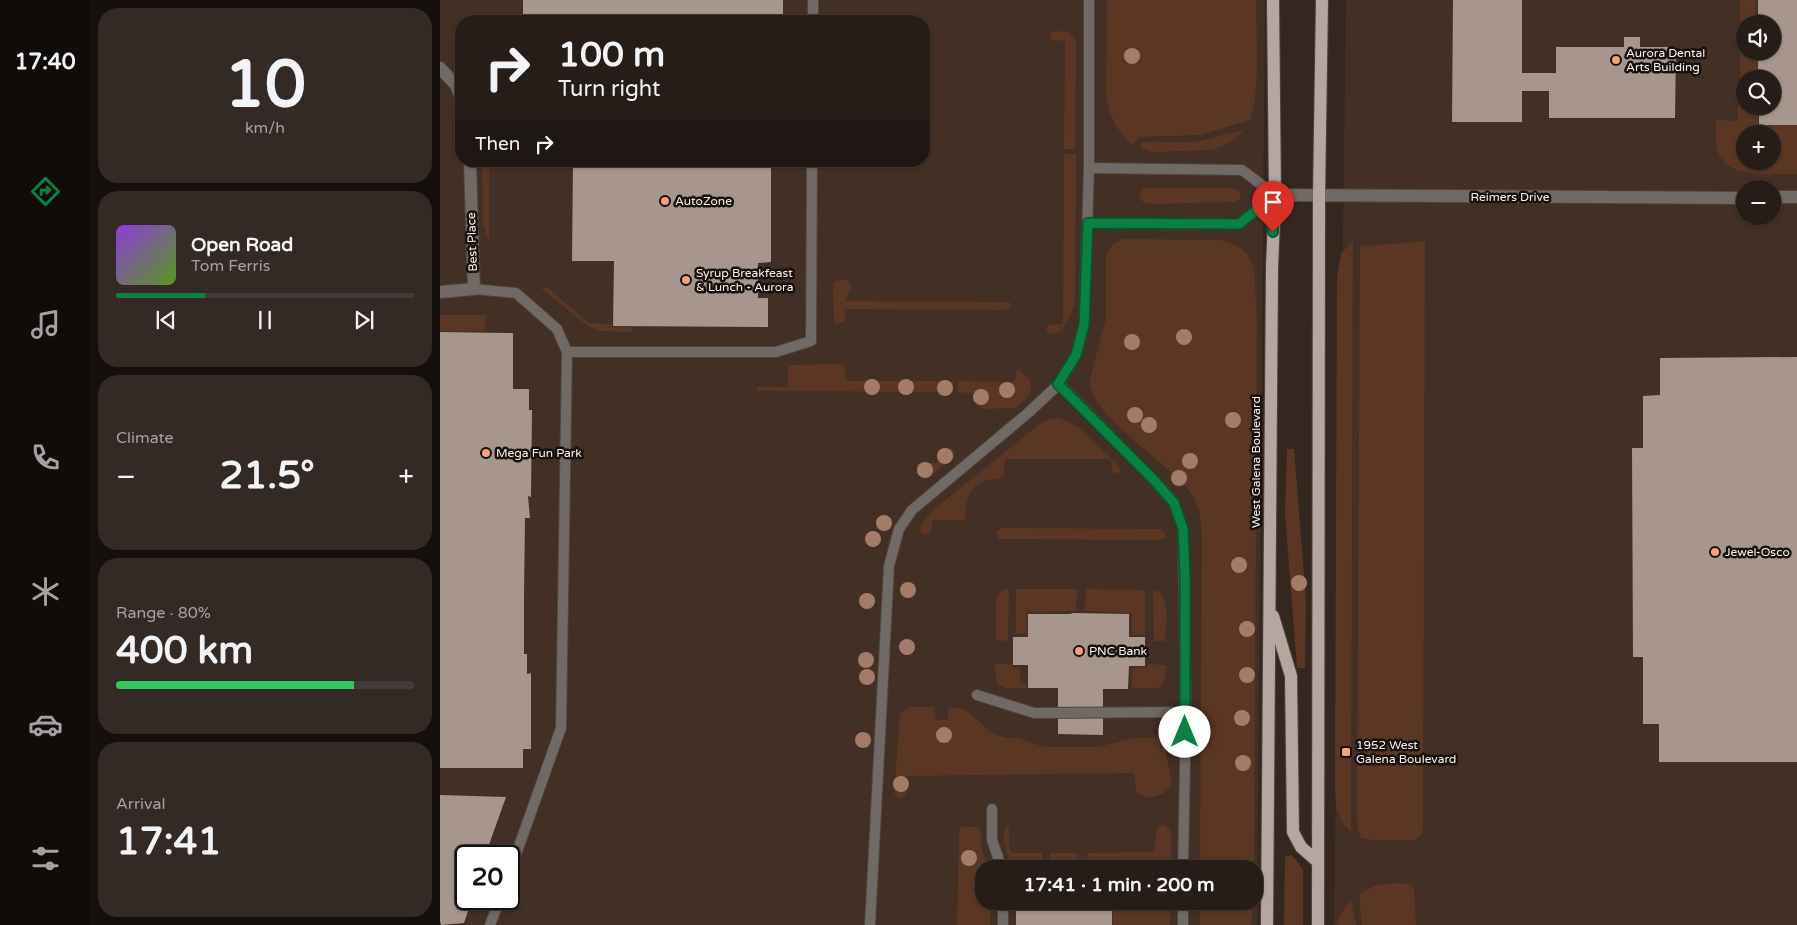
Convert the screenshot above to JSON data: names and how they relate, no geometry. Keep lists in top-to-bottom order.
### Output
{
  "streets": {
    "main road": ["West Galena Boulevard"],
    "street": ["Reimers Drive", "Best Place"]
  },
  "crossings": [
    ["Reimers Drive", "West Galena Boulevard"]
  ],
  "places": {
    "other": [
      "Aurora Dental Arts Building",
      "AutoZone",
      "Syrup Breakfeast & Lunch - Aurora",
      "Mega Fun Park",
      "Jewel-Osco",
      "PNC Bank"
    ],
    "transit": ["1952 West Galena Boulevard"]
  },
  "page": {
    "tabs": "17:40",
    "tile": [
      ["10", "km/h"],
      "Climate",
      ["Range · 80%", "400 km"],
      ["Arrival", "17:41"]
    ],
    "map_buttons": ["+", "−"],
    "turn": ["100 m", "Turn right"],
    "then": "Then",
    "song": ["Open Road", "Tom Ferris"],
    "heat": ["−", "21.5°", "+"],
    "limit": "20",
    "trip": "17:41 · 1 min · 200 m"
  }
}
